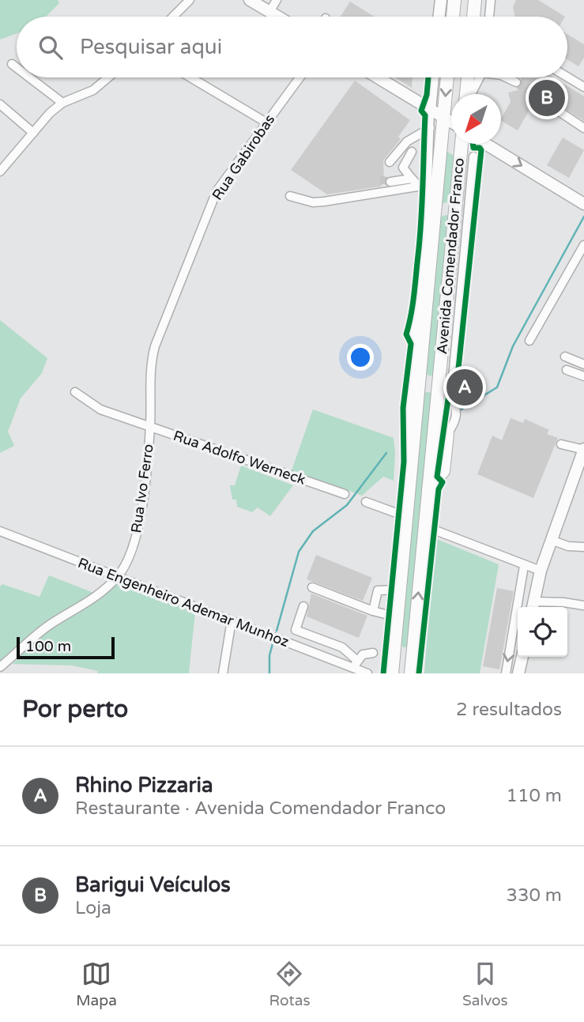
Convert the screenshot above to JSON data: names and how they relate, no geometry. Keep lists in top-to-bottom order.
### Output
{
  "streets": {
    "highway": ["Avenida Comendador Franco"],
    "street": [
      "Rua Gabirobas",
      "Rua Adolfo Werneck",
      "Rua Ivo Ferro",
      "Rua Engenheiro Ademar Munhoz"
    ]
  },
  "crossings": [
    ["Rua Gabirobas", "Rua Ivo Ferro"],
    ["Rua Adolfo Werneck", "Rua Ivo Ferro"],
    ["Rua Ivo Ferro", "Rua Engenheiro Ademar Munhoz"]
  ],
  "scale_bar": "100 m",
  "north": "bottom left",
  "page": {
    "search": "Pesquisar aqui",
    "pins": ["B", "A"],
    "scale": "100 m",
    "heading": ["Por perto", "2 resultados"],
    "list": [
      {
        "mark": "A",
        "name": "Rhino Pizzaria",
        "note": "Restaurante · Avenida Comendador Franco",
        "value": "110 m"
      },
      {
        "mark": "B",
        "name": "Barigui Veículos",
        "note": "Loja",
        "value": "330 m"
      }
    ],
    "nav": ["Mapa", "Rotas", "Salvos"]
  }
}
